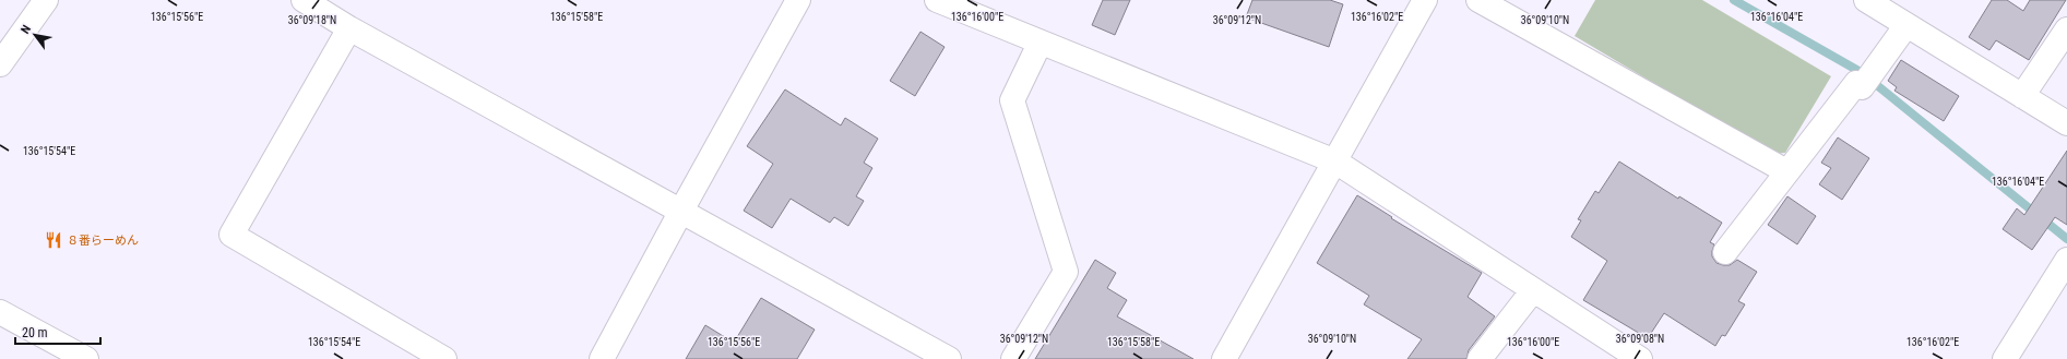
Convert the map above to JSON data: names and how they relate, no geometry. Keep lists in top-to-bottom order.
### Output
{
  "places": {
    "restaurant": ["８番らーめん"]
  },
  "scale_bar": "20 m",
  "north": "top left",
  "coordinates": [
    "136°16'04\"E",
    "136°15'56\"E",
    "136°15'58\"E",
    "136°16'00\"E",
    "136°16'02\"E",
    "36°09'18\"N",
    "36°09'12\"N",
    "36°09'10\"N",
    "136°15'54\"E",
    "36°09'08\"N"
  ]
}
